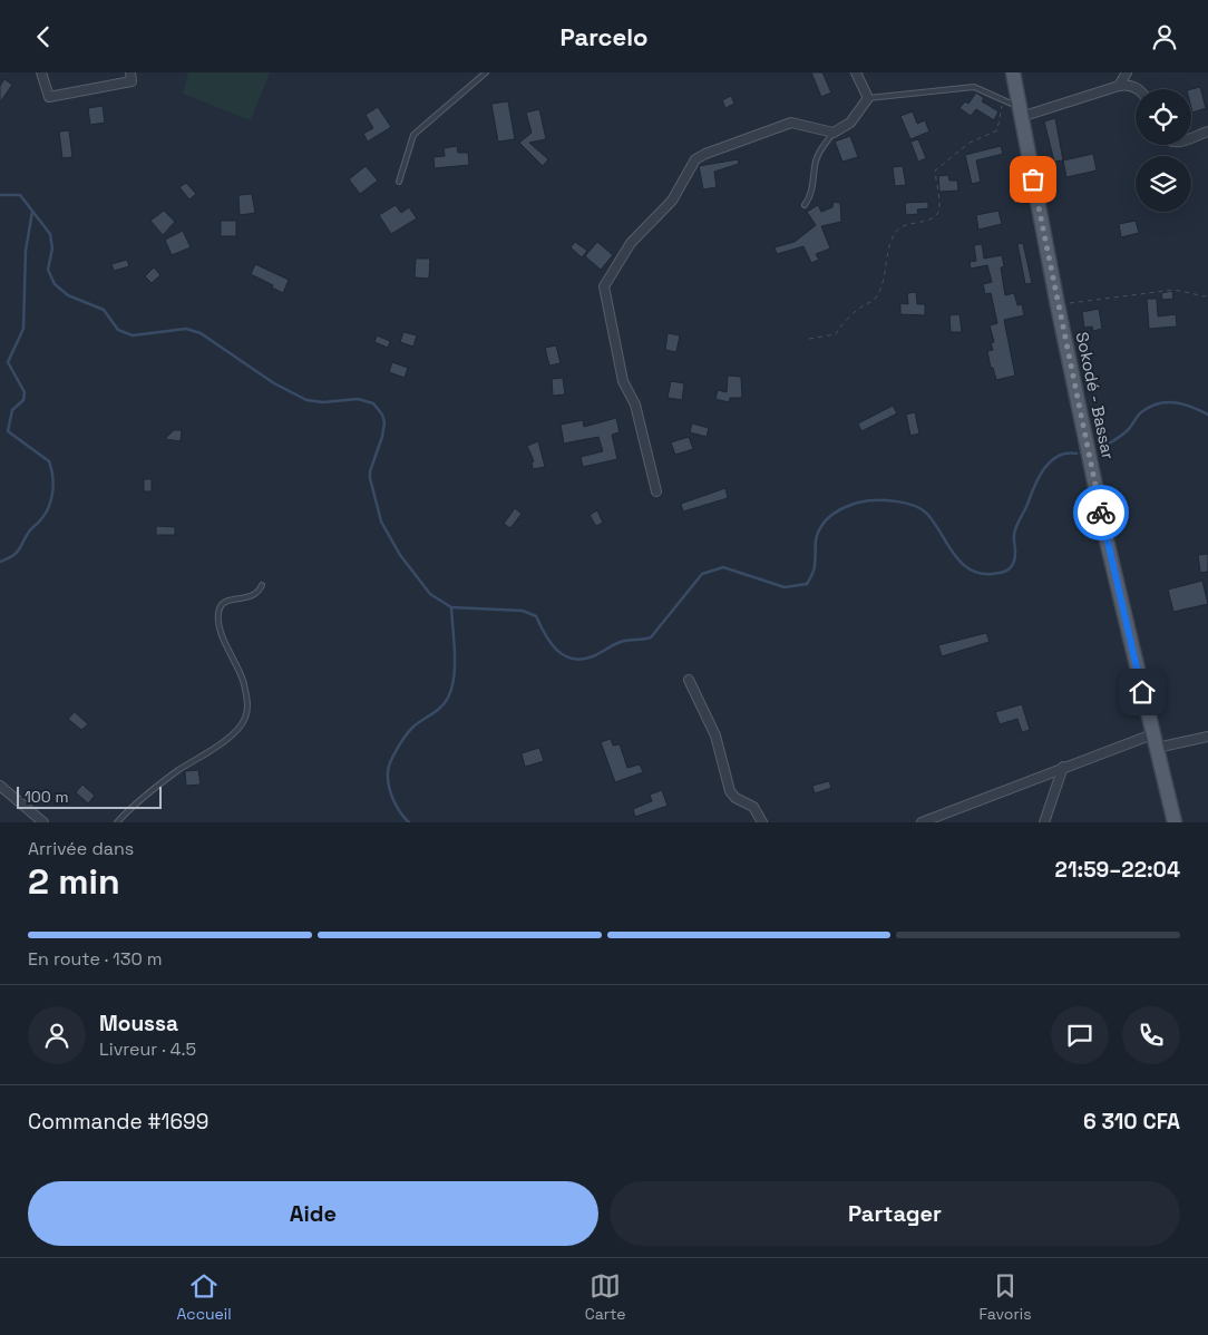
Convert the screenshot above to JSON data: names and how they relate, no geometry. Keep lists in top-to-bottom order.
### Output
{
  "streets": {
    "main road": ["Sokodé - Bassar"]
  },
  "scale_bar": "100 m",
  "page": {
    "header": "Parcelo",
    "scale": "100 m",
    "heading": ["2 min", "Arrivée dans", "21:59–22:04"],
    "panel": [
      "Moussa",
      "Livreur · 4.5",
      "Commande #1699",
      "6 310 CFA"
    ],
    "bar": "En route · 130 m",
    "buttons": ["Aide", "Partager"],
    "tabs": ["Accueil", "Carte", "Favoris"]
  }
}
